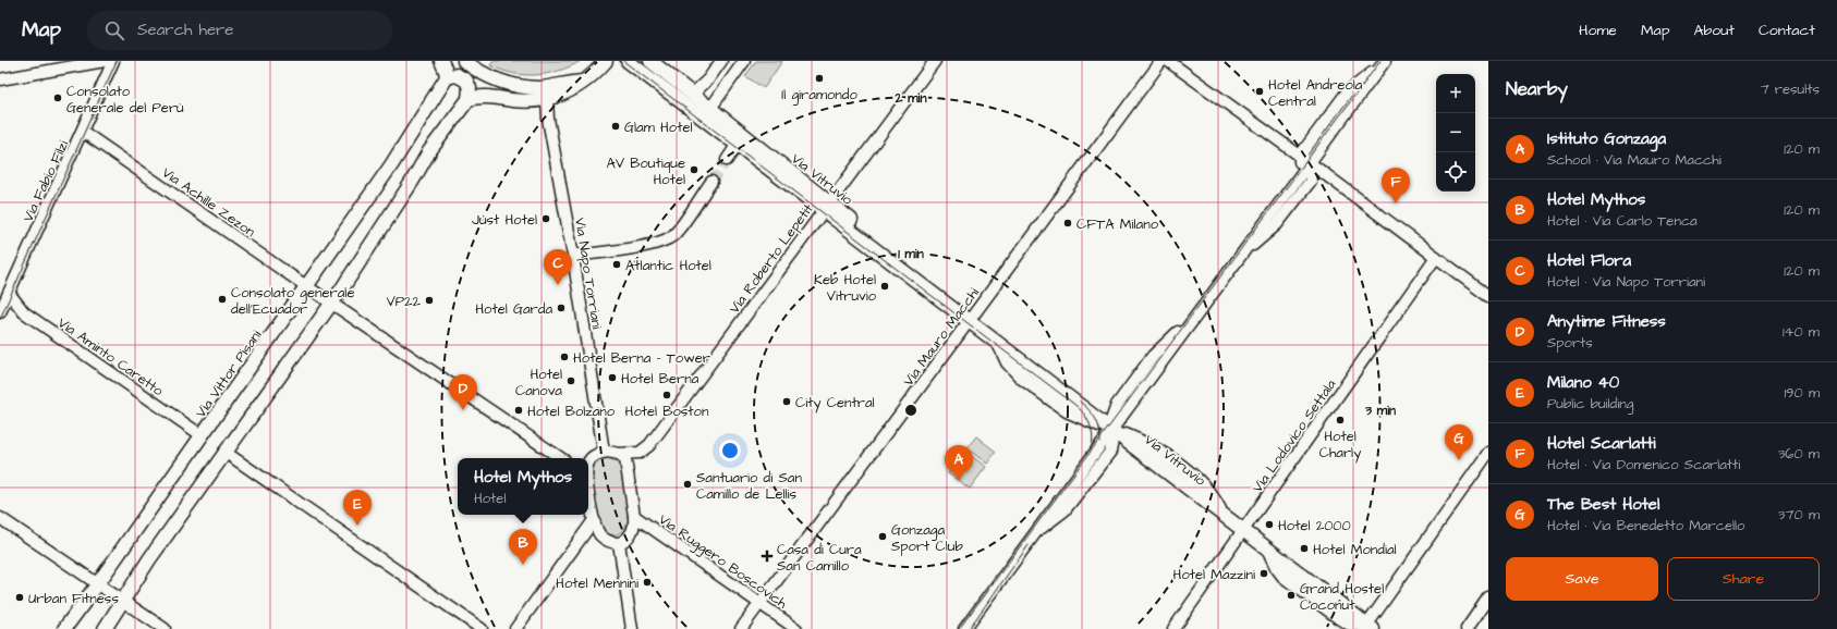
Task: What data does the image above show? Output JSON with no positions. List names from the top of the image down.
{
  "streets": {
    "street": [
      "Via Vitruvio",
      "Via Fabio Filzi",
      "Via Achille Zezon",
      "Via Roberto Lepetit",
      "Via Napo Torriani",
      "Via Mauro Macchi",
      "Via Aminto Caretto",
      "Via Vittor Pisani",
      "Via Lodovico Settala",
      "Via Ruggero Boscovich"
    ]
  },
  "crossings": [
    ["Via Vitruvio", "Via Roberto Lepetit"],
    ["Via Vitruvio", "Via Mauro Macchi"],
    ["Via Vitruvio", "Via Lodovico Settala"],
    ["Via Fabio Filzi", "Via Achille Zezon"],
    ["Via Fabio Filzi", "Via Aminto Caretto"],
    ["Via Achille Zezon", "Via Vittor Pisani"],
    ["Via Roberto Lepetit", "Via Napo Torriani"],
    ["Via Mauro Macchi", "Via Ruggero Boscovich"],
    ["Via Aminto Caretto", "Via Vittor Pisani"]
  ],
  "places": {
    "other": [
      "Il giramondo",
      "Hotel Andreola Central",
      "Consolato Generale del Perù",
      "Glam Hotel",
      "AV Boutique Hotel",
      "Just Hotel",
      "CFTA Milano",
      "Atlantic Hotel",
      "Keb Hotel Vitruvio",
      "Consolato generale dell'Ecuador",
      "VP22",
      "Hotel Garda",
      "Hotel Berna - Tower",
      "Hotel Berna",
      "Hotel Canova",
      "Hotel Boston",
      "City Central",
      "Hotel Bolzano",
      "Hotel Charly",
      "Santuario di San Camillo de Lellis",
      "Hotel 2000",
      "Gonzaga Sport Club",
      "Hotel Mondial",
      "Hotel Mazzini",
      "Hotel Mennini",
      "Grand Hostel Coconut",
      "Urban Fitness"
    ],
    "health": ["Casa di Cura San Camillo"]
  },
  "page": {
    "header": "Map",
    "search": "Search here",
    "nav": [
      "Home",
      "Map",
      "About",
      "Contact"
    ],
    "heading": ["Nearby", "7 results"],
    "map_buttons": ["+", "−"],
    "list": [
      {
        "mark": "A",
        "name": "Istituto Gonzaga",
        "note": "School · Via Mauro Macchi",
        "value": "120 m"
      },
      {
        "mark": "B",
        "name": "Hotel Mythos",
        "note": "Hotel · Via Carlo Tenca",
        "value": "120 m"
      },
      {
        "mark": "C",
        "name": "Hotel Flora",
        "note": "Hotel · Via Napo Torriani",
        "value": "120 m"
      },
      {
        "mark": "D",
        "name": "Anytime Fitness",
        "note": "Sports",
        "value": "140 m"
      },
      {
        "mark": "E",
        "name": "Milano 40",
        "note": "Public building",
        "value": "190 m"
      },
      {
        "mark": "F",
        "name": "Hotel Scarlatti",
        "note": "Hotel · Via Domenico Scarlatti",
        "value": "360 m"
      },
      {
        "mark": "G",
        "name": "The Best Hotel",
        "note": "Hotel · Via Benedetto Marcello",
        "value": "370 m"
      }
    ],
    "pins": [
      "F",
      "C",
      "D",
      "G",
      "A",
      "E",
      "B"
    ],
    "popup": ["Hotel Mythos", "Hotel"],
    "buttons": ["Save", "Share"]
  },
  "rings": ["2 min", "1 min", "3 min"]
}
